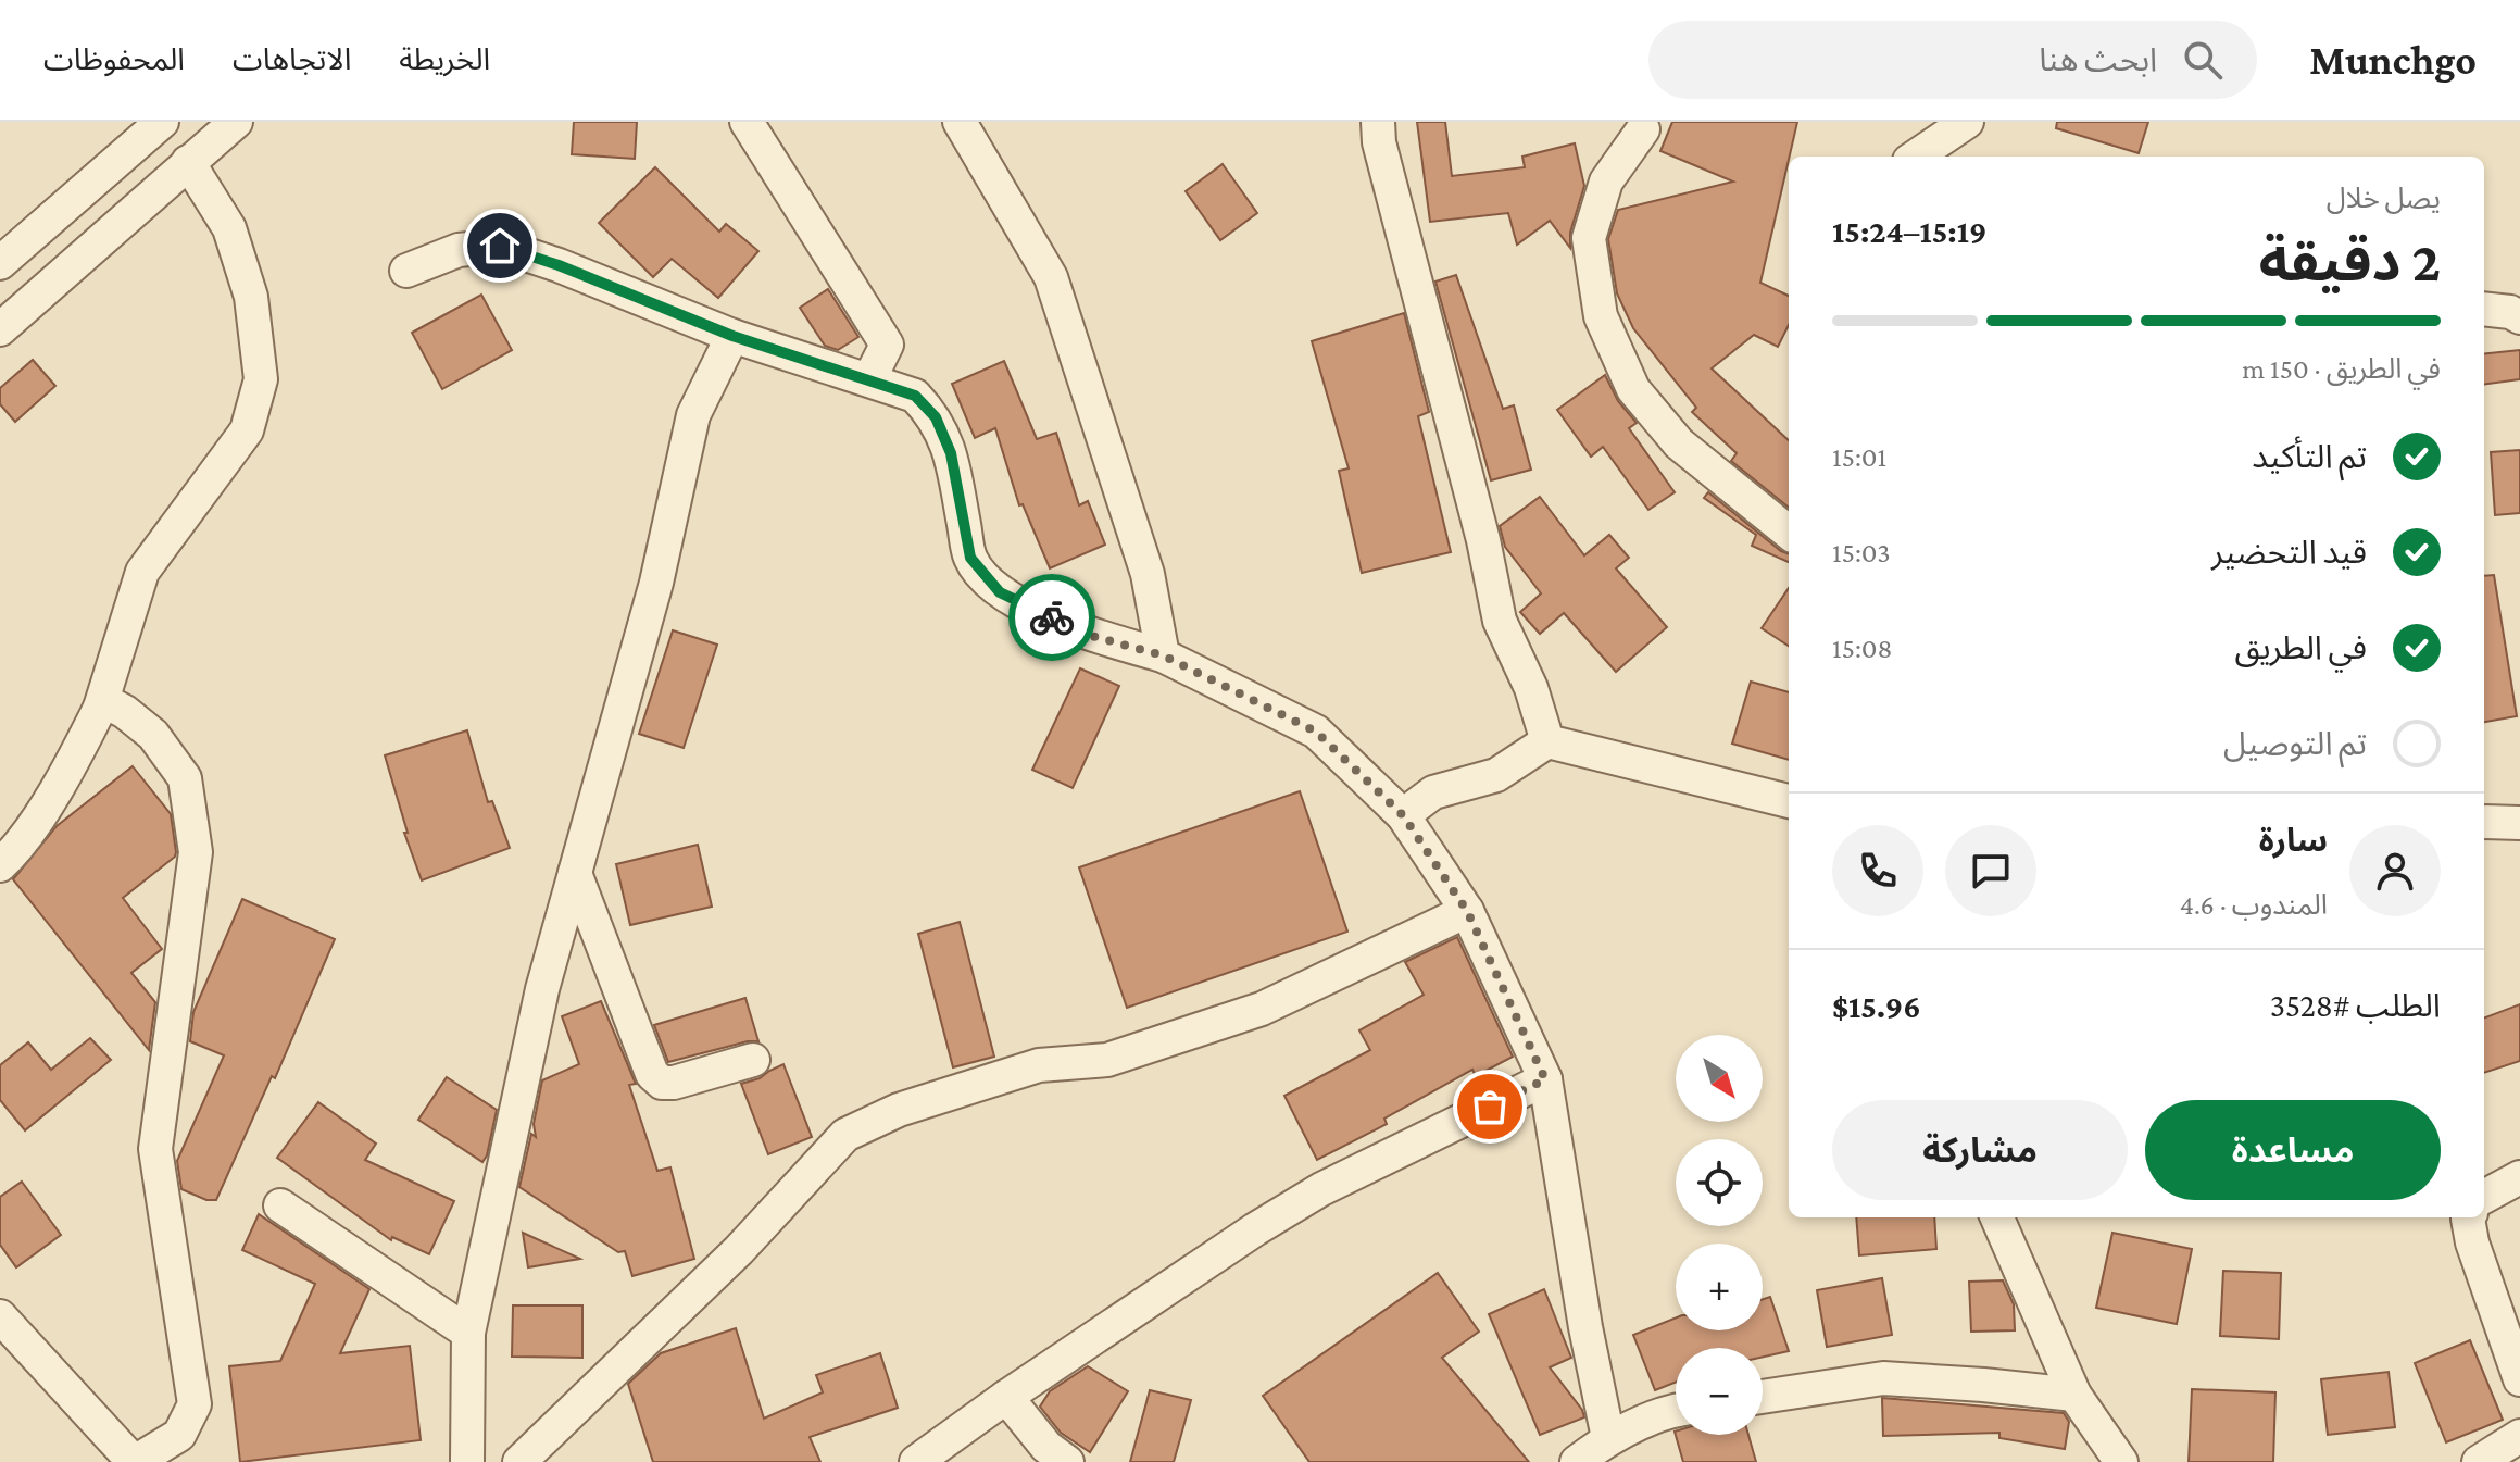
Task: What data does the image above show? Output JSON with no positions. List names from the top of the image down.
{
  "north": "bottom right",
  "page": {
    "header": "Munchgo",
    "search": "ابحث هنا",
    "nav": ["الخريطة", "الاتجاهات", "المحفوظات"],
    "heading": ["2 دقيقة", "يصل خلال", "15:19–15:24"],
    "panel": [
      "سارة",
      "المندوب · 4.6",
      "الطلب #3528",
      "$15.96"
    ],
    "bar": "في الطريق · 150 m",
    "list": [
      ["تم التأكيد", "15:01"],
      ["قيد التحضير", "15:03"],
      ["في الطريق", "15:08"],
      "تم التوصيل"
    ],
    "map_buttons": ["+", "−"],
    "buttons": ["مساعدة", "مشاركة"]
  }
}
